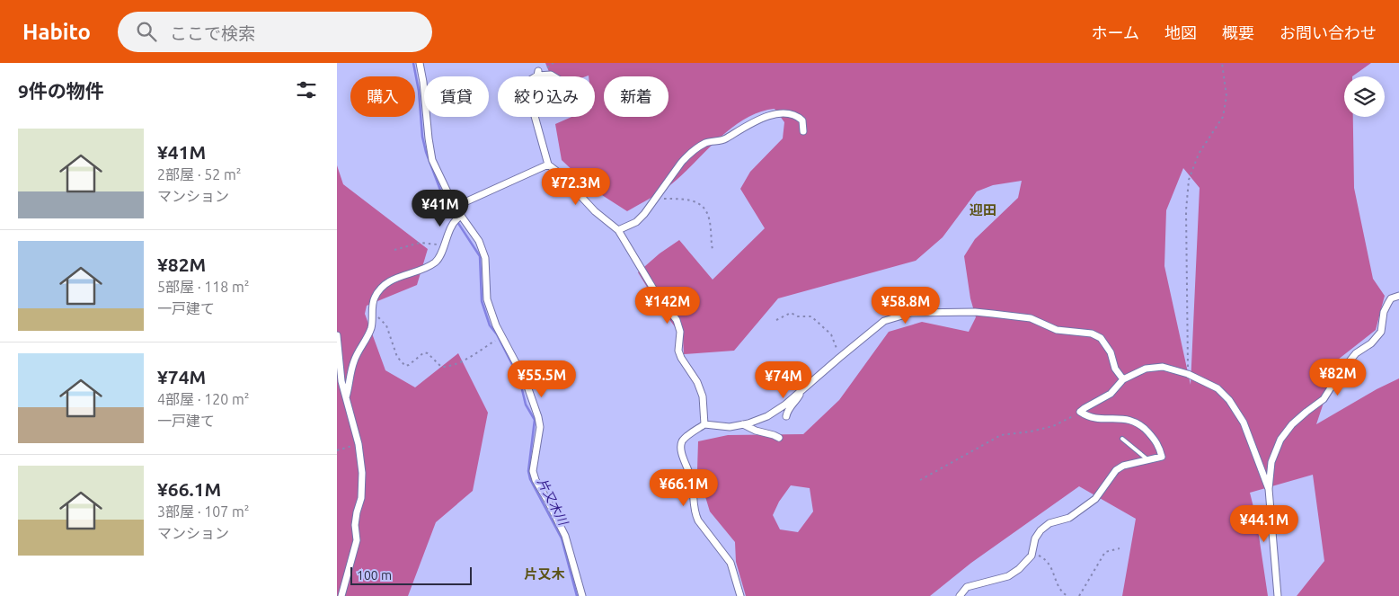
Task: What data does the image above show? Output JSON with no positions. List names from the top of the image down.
{
  "districts": ["迎田", "片又木"],
  "water": ["片又木川"],
  "scale_bar": "100 m",
  "page": {
    "header": "Habito",
    "search": "ここで検索",
    "nav": [
      "ホーム",
      "地図",
      "概要",
      "お問い合わせ"
    ],
    "heading": "9件の物件",
    "chip": [
      "購入",
      "賃貸",
      "絞り込み",
      "新着"
    ],
    "list": [
      {
        "name": "¥41M",
        "note": "2部屋 · 52 m² · マンション"
      },
      {
        "name": "¥82M",
        "note": "5部屋 · 118 m² · 一戸建て"
      },
      {
        "name": "¥74M",
        "note": "4部屋 · 120 m² · 一戸建て"
      },
      {
        "name": "¥66.1M",
        "note": "3部屋 · 107 m² · マンション"
      }
    ],
    "price": [
      "¥72.3M",
      "¥41M",
      "¥142M",
      "¥58.8M",
      "¥82M",
      "¥55.5M",
      "¥74M",
      "¥66.1M",
      "¥44.1M"
    ],
    "scale": "100 m"
  }
}
